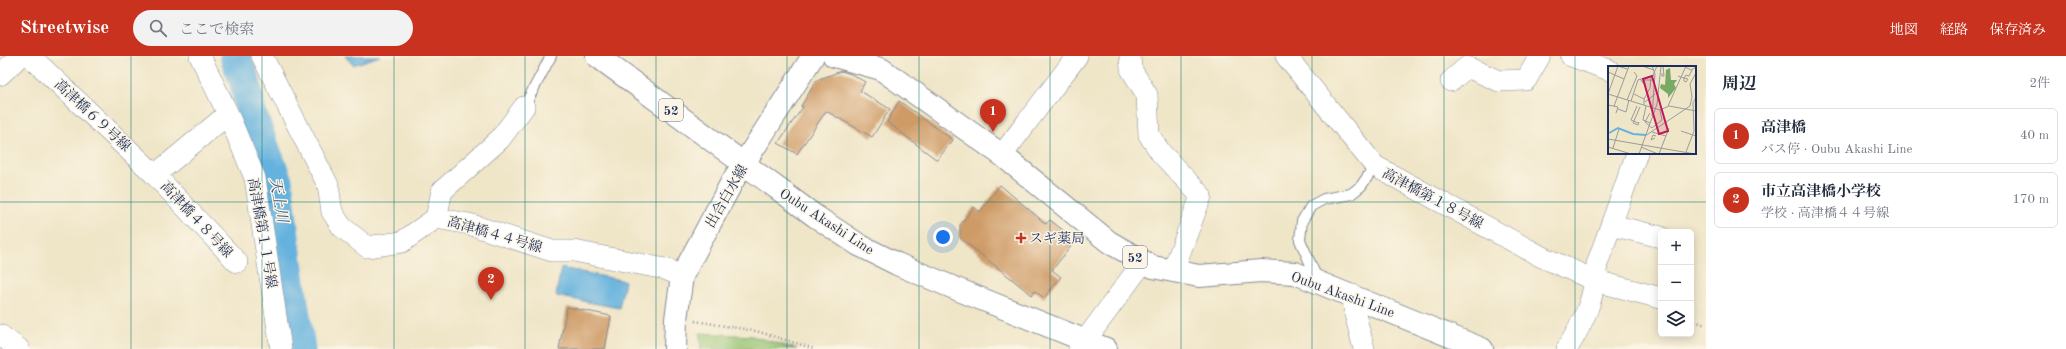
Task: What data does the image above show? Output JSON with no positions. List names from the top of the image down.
{
  "streets": {
    "main road": ["52", "出合白水線", "Oubu Akashi Line"],
    "street": [
      "高津橋６９号線",
      "高津橋第１８号線",
      "高津橋４８号線",
      "高津橋第１１号線",
      "高津橋４４号線"
    ]
  },
  "crossings": [
    ["高津橋６９号線", "高津橋４８号線"],
    ["出合白水線", "Oubu Akashi Line"],
    ["出合白水線", "高津橋４４号線"],
    ["高津橋４８号線", "高津橋第１１号線"]
  ],
  "water": ["天上川"],
  "places": {
    "health": ["スギ薬局"]
  },
  "page": {
    "header": "Streetwise",
    "search": "ここで検索",
    "nav": ["地図", "経路", "保存済み"],
    "heading": ["周辺", "2件"],
    "pins": ["1", "2"],
    "list": [
      {
        "mark": "1",
        "name": "高津橋",
        "note": "バス停 · Oubu Akashi Line",
        "value": "40 m"
      },
      {
        "mark": "2",
        "name": "市立高津橋小学校",
        "note": "学校 · 高津橋４４号線",
        "value": "170 m"
      }
    ],
    "map_buttons": ["+", "−"]
  }
}
